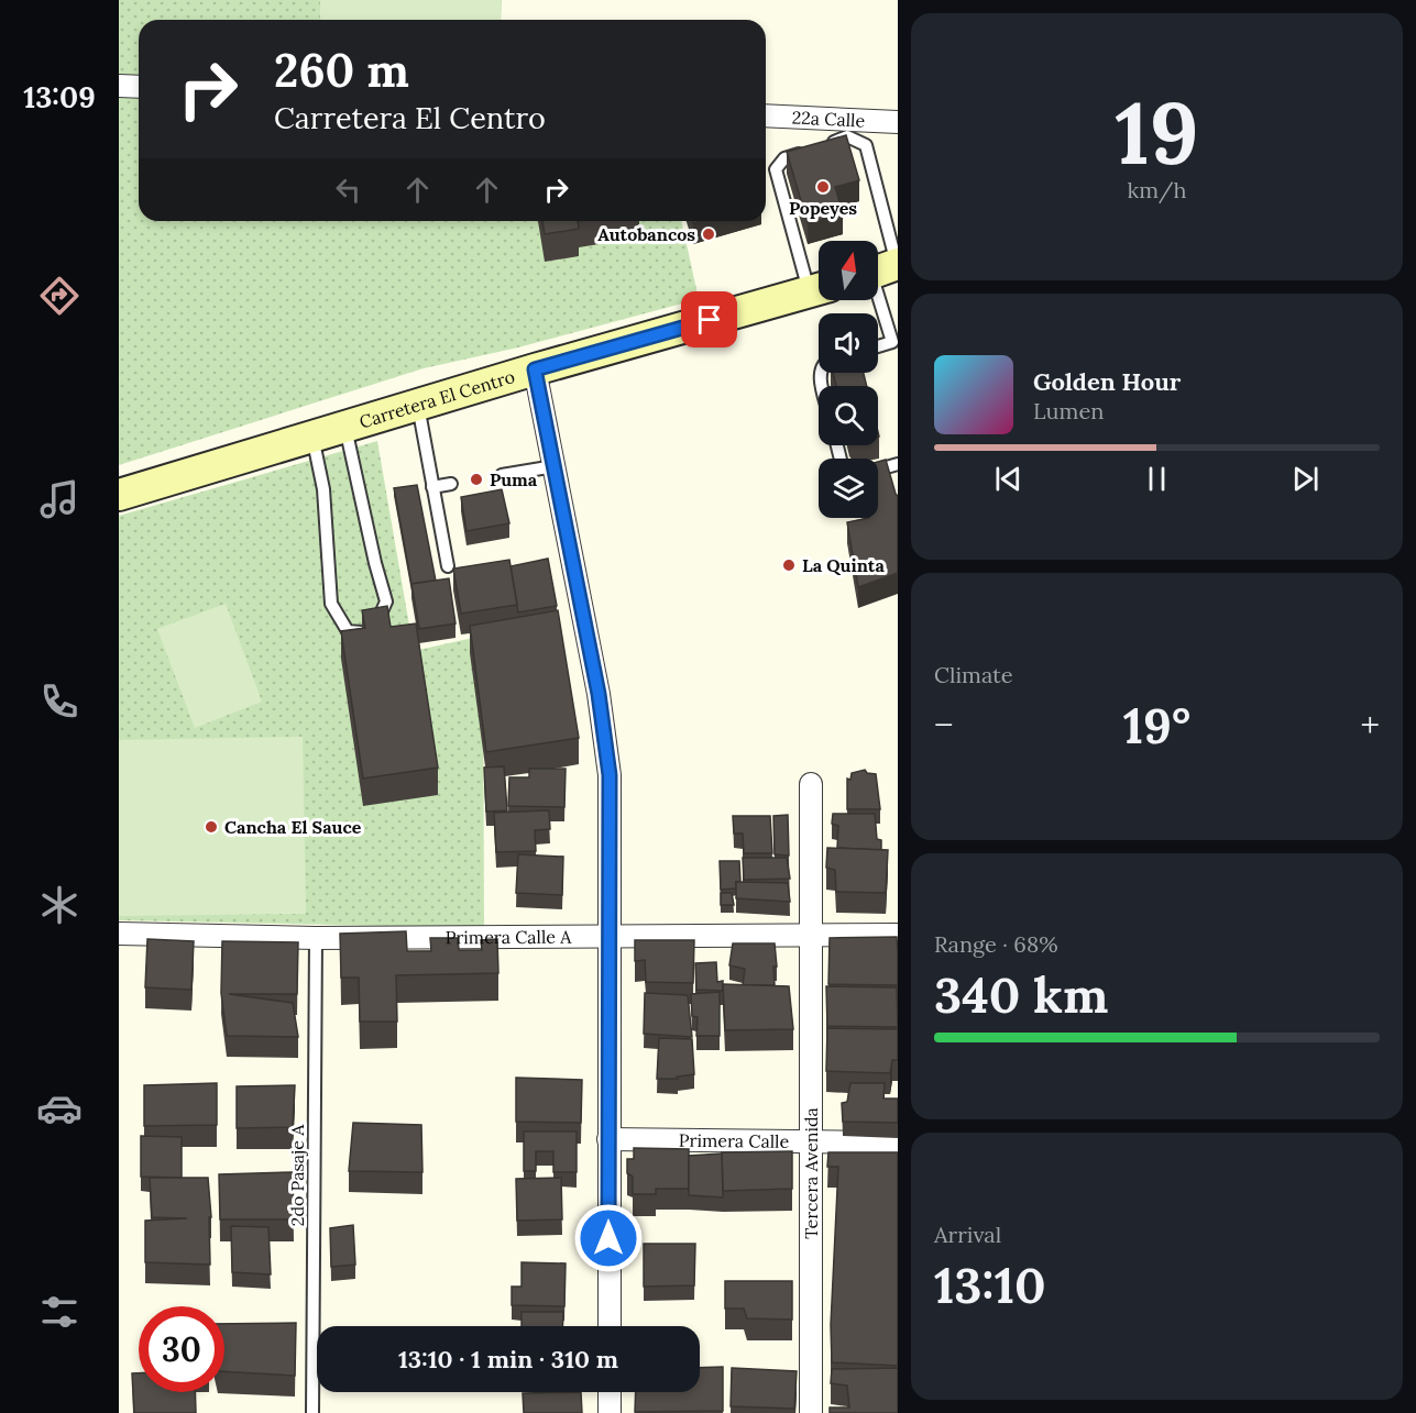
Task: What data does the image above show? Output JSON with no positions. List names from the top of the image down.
{
  "streets": {
    "main road": ["Carretera El Centro"],
    "street": [
      "22a Calle",
      "Primera Calle A",
      "Primera Calle",
      "Tercera Avenida"
    ],
    "lane": ["2do Pasaje A"]
  },
  "crossings": [
    ["Primera Calle A", "Tercera Avenida"],
    ["Primera Calle A", "2do Pasaje A"],
    ["Primera Calle", "Tercera Avenida"]
  ],
  "places": [
    "Popeyes",
    "Autobancos",
    "Puma",
    "La Quinta",
    "Cancha El Sauce"
  ],
  "north": "top",
  "page": {
    "tabs": "13:09",
    "tile": [
      ["19", "km/h"],
      "Climate",
      ["Range · 68%", "340 km"],
      ["Arrival", "13:10"]
    ],
    "turn": ["260 m", "Carretera El Centro"],
    "song": ["Golden Hour", "Lumen"],
    "heat": ["−", "19°", "+"],
    "limit": "30",
    "trip": "13:10 · 1 min · 310 m"
  }
}
